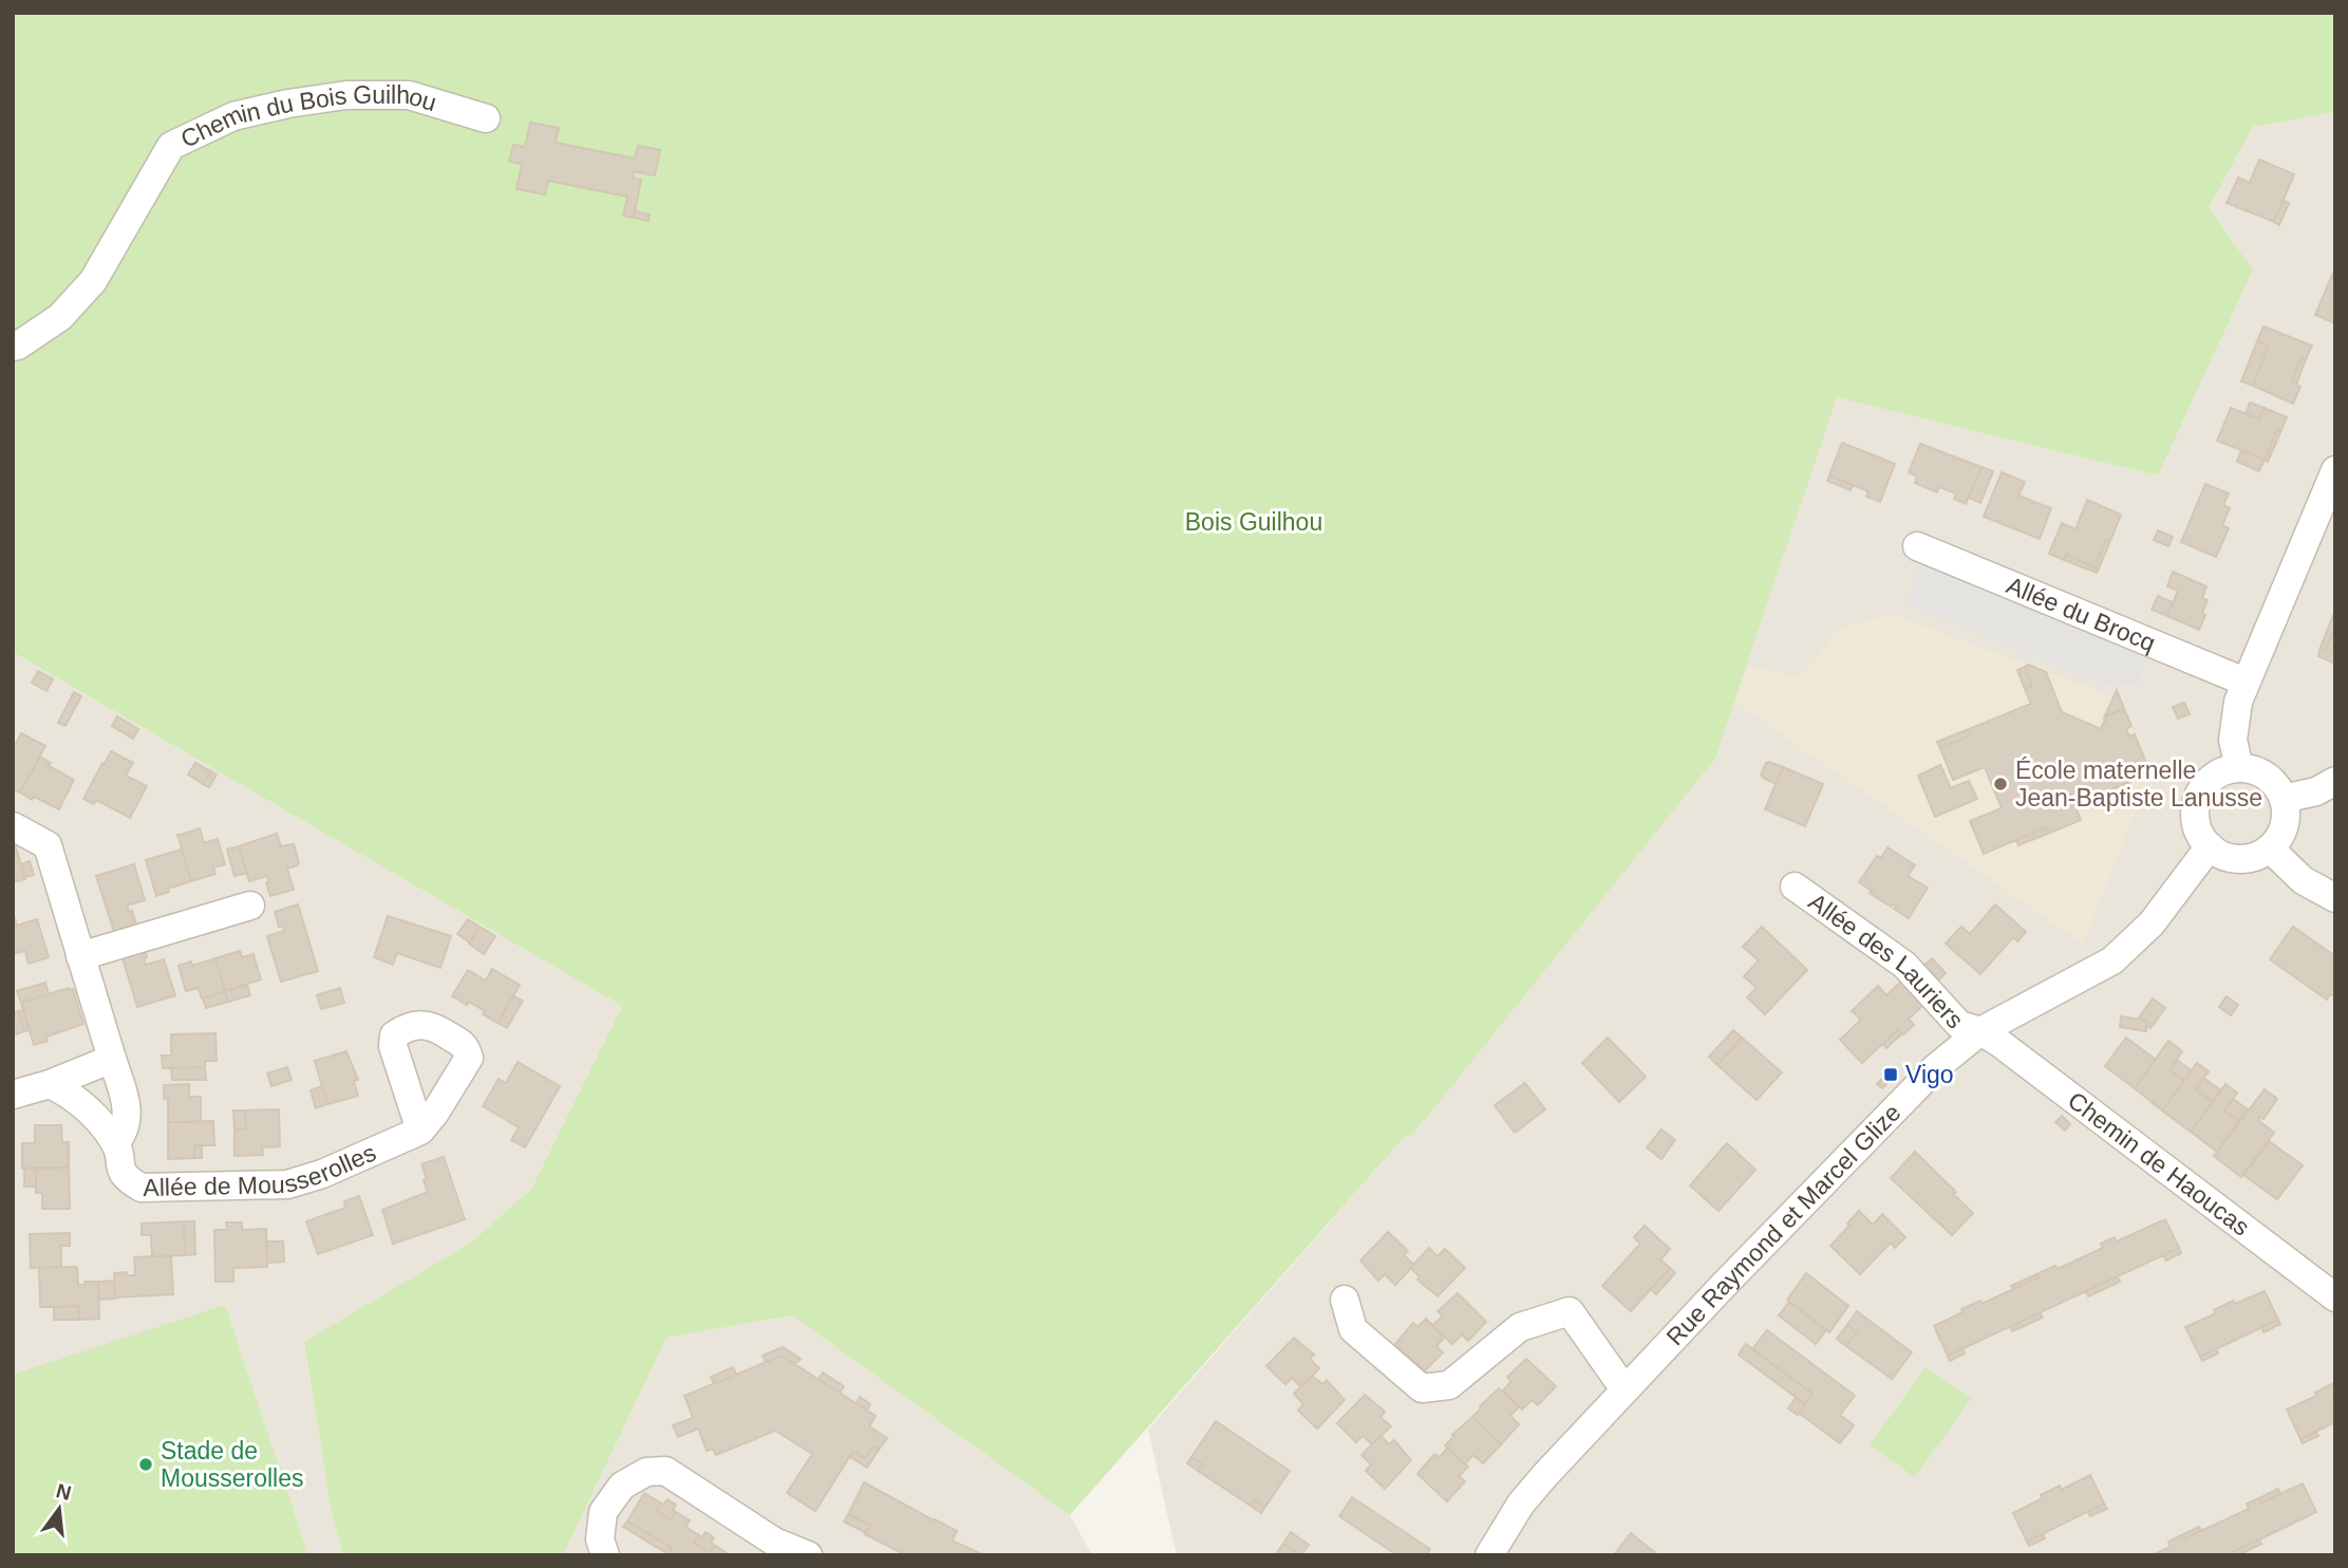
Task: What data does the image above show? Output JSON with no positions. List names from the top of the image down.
{
  "streets": {
    "street": [
      "Chemin du Bois Guilhou",
      "Allée du Brocq",
      "Allée des Lauriers",
      "Chemin de Haoucas",
      "Allée de Mousserolles",
      "Rue Raymond et Marcel Glize"
    ]
  },
  "crossings": [
    ["Allée des Lauriers", "Chemin de Haoucas"],
    ["Allée des Lauriers", "Rue Raymond et Marcel Glize"],
    ["Chemin de Haoucas", "Rue Raymond et Marcel Glize"]
  ],
  "parks": ["Bois Guilhou"],
  "places": {
    "other": ["École maternelle Jean-Baptiste Lanusse", "Stade de Mousserolles"],
    "transit": ["Vigo"]
  },
  "north": "top"
}
